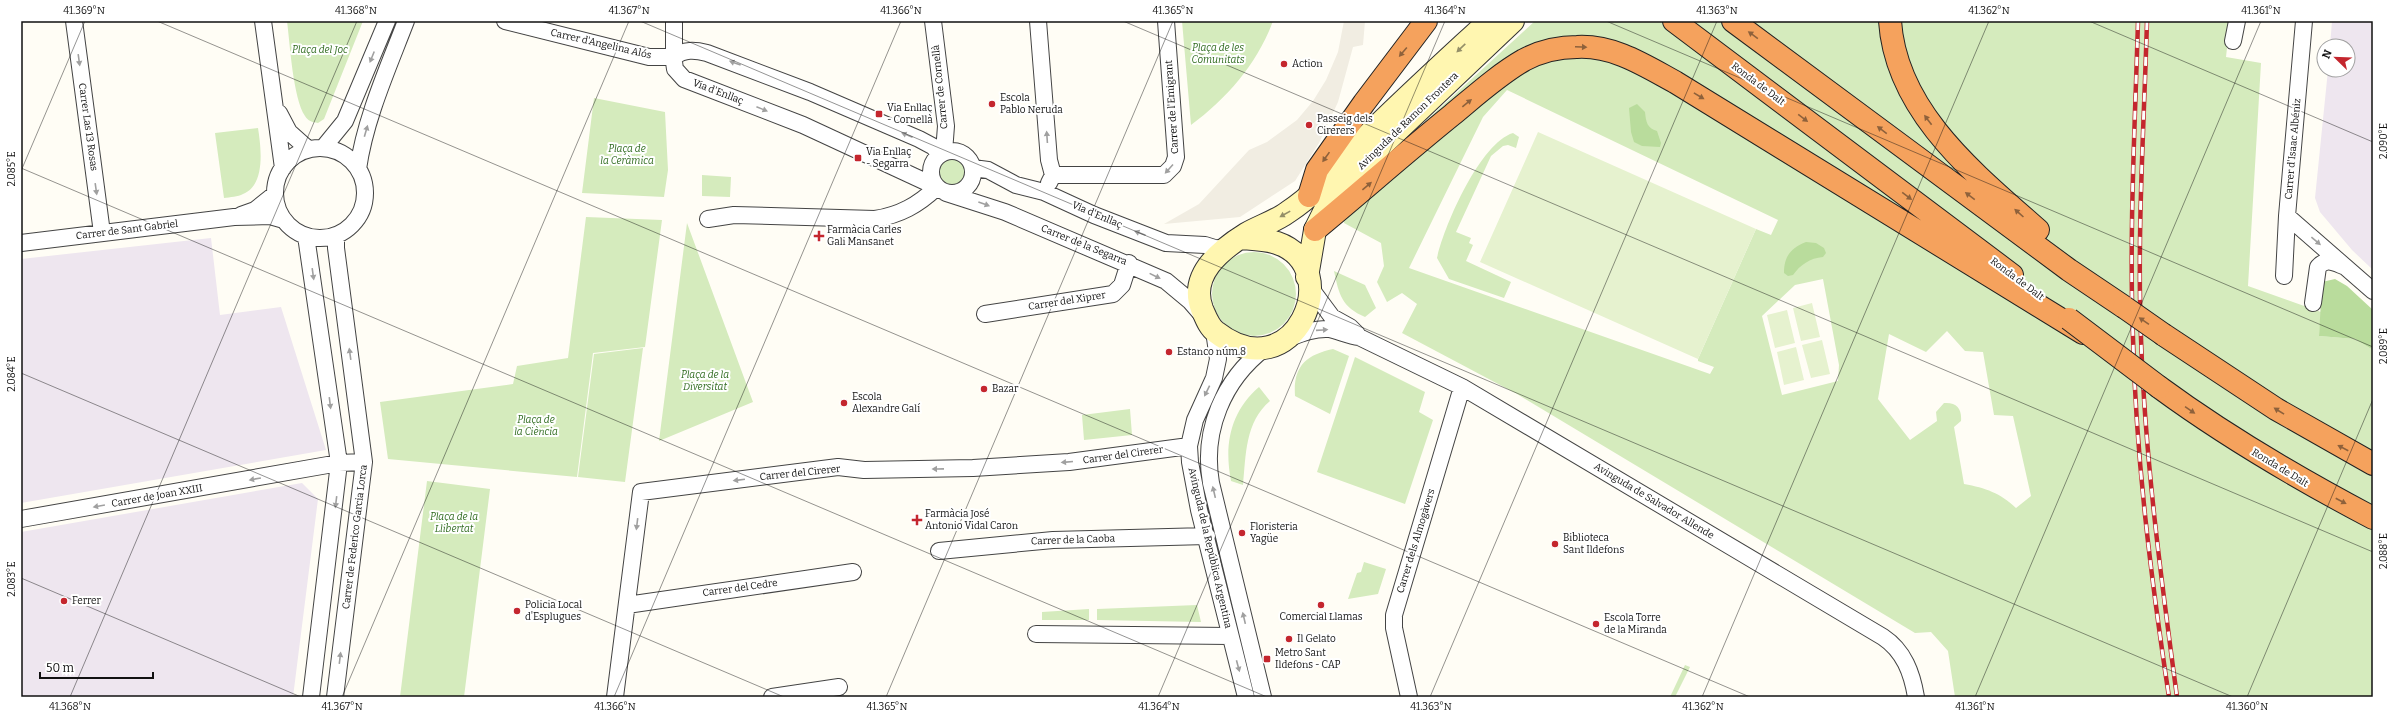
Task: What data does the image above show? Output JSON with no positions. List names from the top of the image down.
{
  "streets": {
    "highway": ["Ronda de Dalt"],
    "street": [
      "Carrer d'Angelina Alós",
      "Carrer de Cornellà",
      "Via d'Enllaç",
      "Carrer de l'Emigrant",
      "Avinguda de Ramon Frontera",
      "Carrer Las 13 Rosas",
      "Carrer d'Isaac Albéniz",
      "Carrer de Sant Gabriel",
      "Carrer de la Segarra",
      "Carrer del Xiprer",
      "Carrer del Cirerer",
      "Carrer de Joan XXIII",
      "Avinguda de Salvador Allende",
      "Carrer de Federico Garcia Lorca",
      "Carrer de la Caoba",
      "Carrer dels Almogàvers",
      "Avinguda de la República Argentina",
      "Carrer del Cedre"
    ]
  },
  "crossings": [
    ["Carrer d'Angelina Alós", "Via d'Enllaç"],
    ["Via d'Enllaç", "Avinguda de Ramon Frontera"],
    ["Via d'Enllaç", "Carrer de la Segarra"],
    ["Via d'Enllaç", "Avinguda de Salvador Allende"],
    ["Via d'Enllaç", "Avinguda de la República Argentina"],
    ["Avinguda de Ramon Frontera", "Carrer de la Segarra"],
    ["Avinguda de Ramon Frontera", "Avinguda de Salvador Allende"],
    ["Avinguda de Ramon Frontera", "Avinguda de la República Argentina"],
    ["Carrer Las 13 Rosas", "Carrer de Sant Gabriel"],
    ["Carrer de Sant Gabriel", "Carrer de Federico Garcia Lorca"],
    ["Carrer de la Segarra", "Carrer del Xiprer"],
    ["Carrer de la Segarra", "Avinguda de Salvador Allende"],
    ["Carrer de la Segarra", "Avinguda de la República Argentina"],
    ["Carrer del Cirerer", "Avinguda de la República Argentina"],
    ["Carrer del Cirerer", "Carrer del Cedre"],
    ["Carrer de Joan XXIII", "Carrer de Federico Garcia Lorca"],
    ["Avinguda de Salvador Allende", "Carrer dels Almogàvers"],
    ["Avinguda de Salvador Allende", "Avinguda de la República Argentina"],
    ["Carrer de la Caoba", "Avinguda de la República Argentina"]
  ],
  "one_way": [
    "Carrer Las 13 Rosas",
    "Carrer de la Segarra",
    "Carrer del Cirerer",
    "Carrer de Joan XXIII"
  ],
  "parks": [
    "Plaça de les Comunitats",
    "Plaça del Joc",
    "Plaça de la Ceràmica",
    "Plaça de la Diversitat",
    "Plaça de la Ciència",
    "Plaça de la Llibertat"
  ],
  "places": {
    "other": [
      "Action",
      "Escola Pablo Neruda",
      "Passeig dels Cirerers",
      "Estanco núm.8",
      "Bazar",
      "Escola Alexandre Galí",
      "Floristeria Yagüe",
      "Biblioteca Sant Ildefons",
      "Ferrer",
      "Comercial Llamas",
      "Policia Local d'Esplugues",
      "Escola Torre de la Miranda",
      "Il Gelato"
    ],
    "transit": ["Via Enllaç - Cornellà", "Via Enllaç - Segarra", "Metro Sant Ildefons - CAP"],
    "health": ["Farmàcia Carles Gali Mansanet", "Farmàcia José Antonio Vidal Caron"]
  },
  "scale_bar": "50 m",
  "north": "top left",
  "coordinates": [
    "41.369°N",
    "41.368°N",
    "41.367°N",
    "41.366°N",
    "41.365°N",
    "41.364°N",
    "41.363°N",
    "41.362°N",
    "41.361°N",
    "2.090°E",
    "2.085°E",
    "2.089°E",
    "2.084°E",
    "2.088°E",
    "2.083°E",
    "41.360°N"
  ]
}
